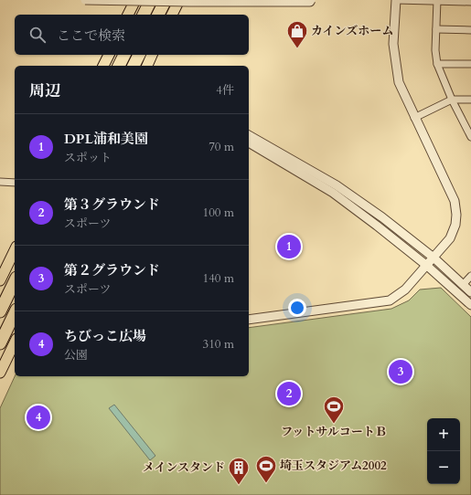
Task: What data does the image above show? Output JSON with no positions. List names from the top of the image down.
{
  "places": {
    "shop": ["カインズホーム"],
    "sports": ["フットサルコートＢ", "埼玉スタジアム2002"],
    "building": ["メインスタンド"]
  },
  "page": {
    "search": "ここで検索",
    "heading": ["周辺", "4件"],
    "list": [
      {
        "mark": "1",
        "name": "DPL浦和美園",
        "note": "スポット",
        "value": "70 m"
      },
      {
        "mark": "2",
        "name": "第３グラウンド",
        "note": "スポーツ",
        "value": "100 m"
      },
      {
        "mark": "3",
        "name": "第２グラウンド",
        "note": "スポーツ",
        "value": "140 m"
      },
      {
        "mark": "4",
        "name": "ちびっこ広場",
        "note": "公園",
        "value": "310 m"
      }
    ],
    "pins": [
      "1",
      "3",
      "2",
      "4"
    ],
    "map_buttons": ["+", "−"]
  }
}
